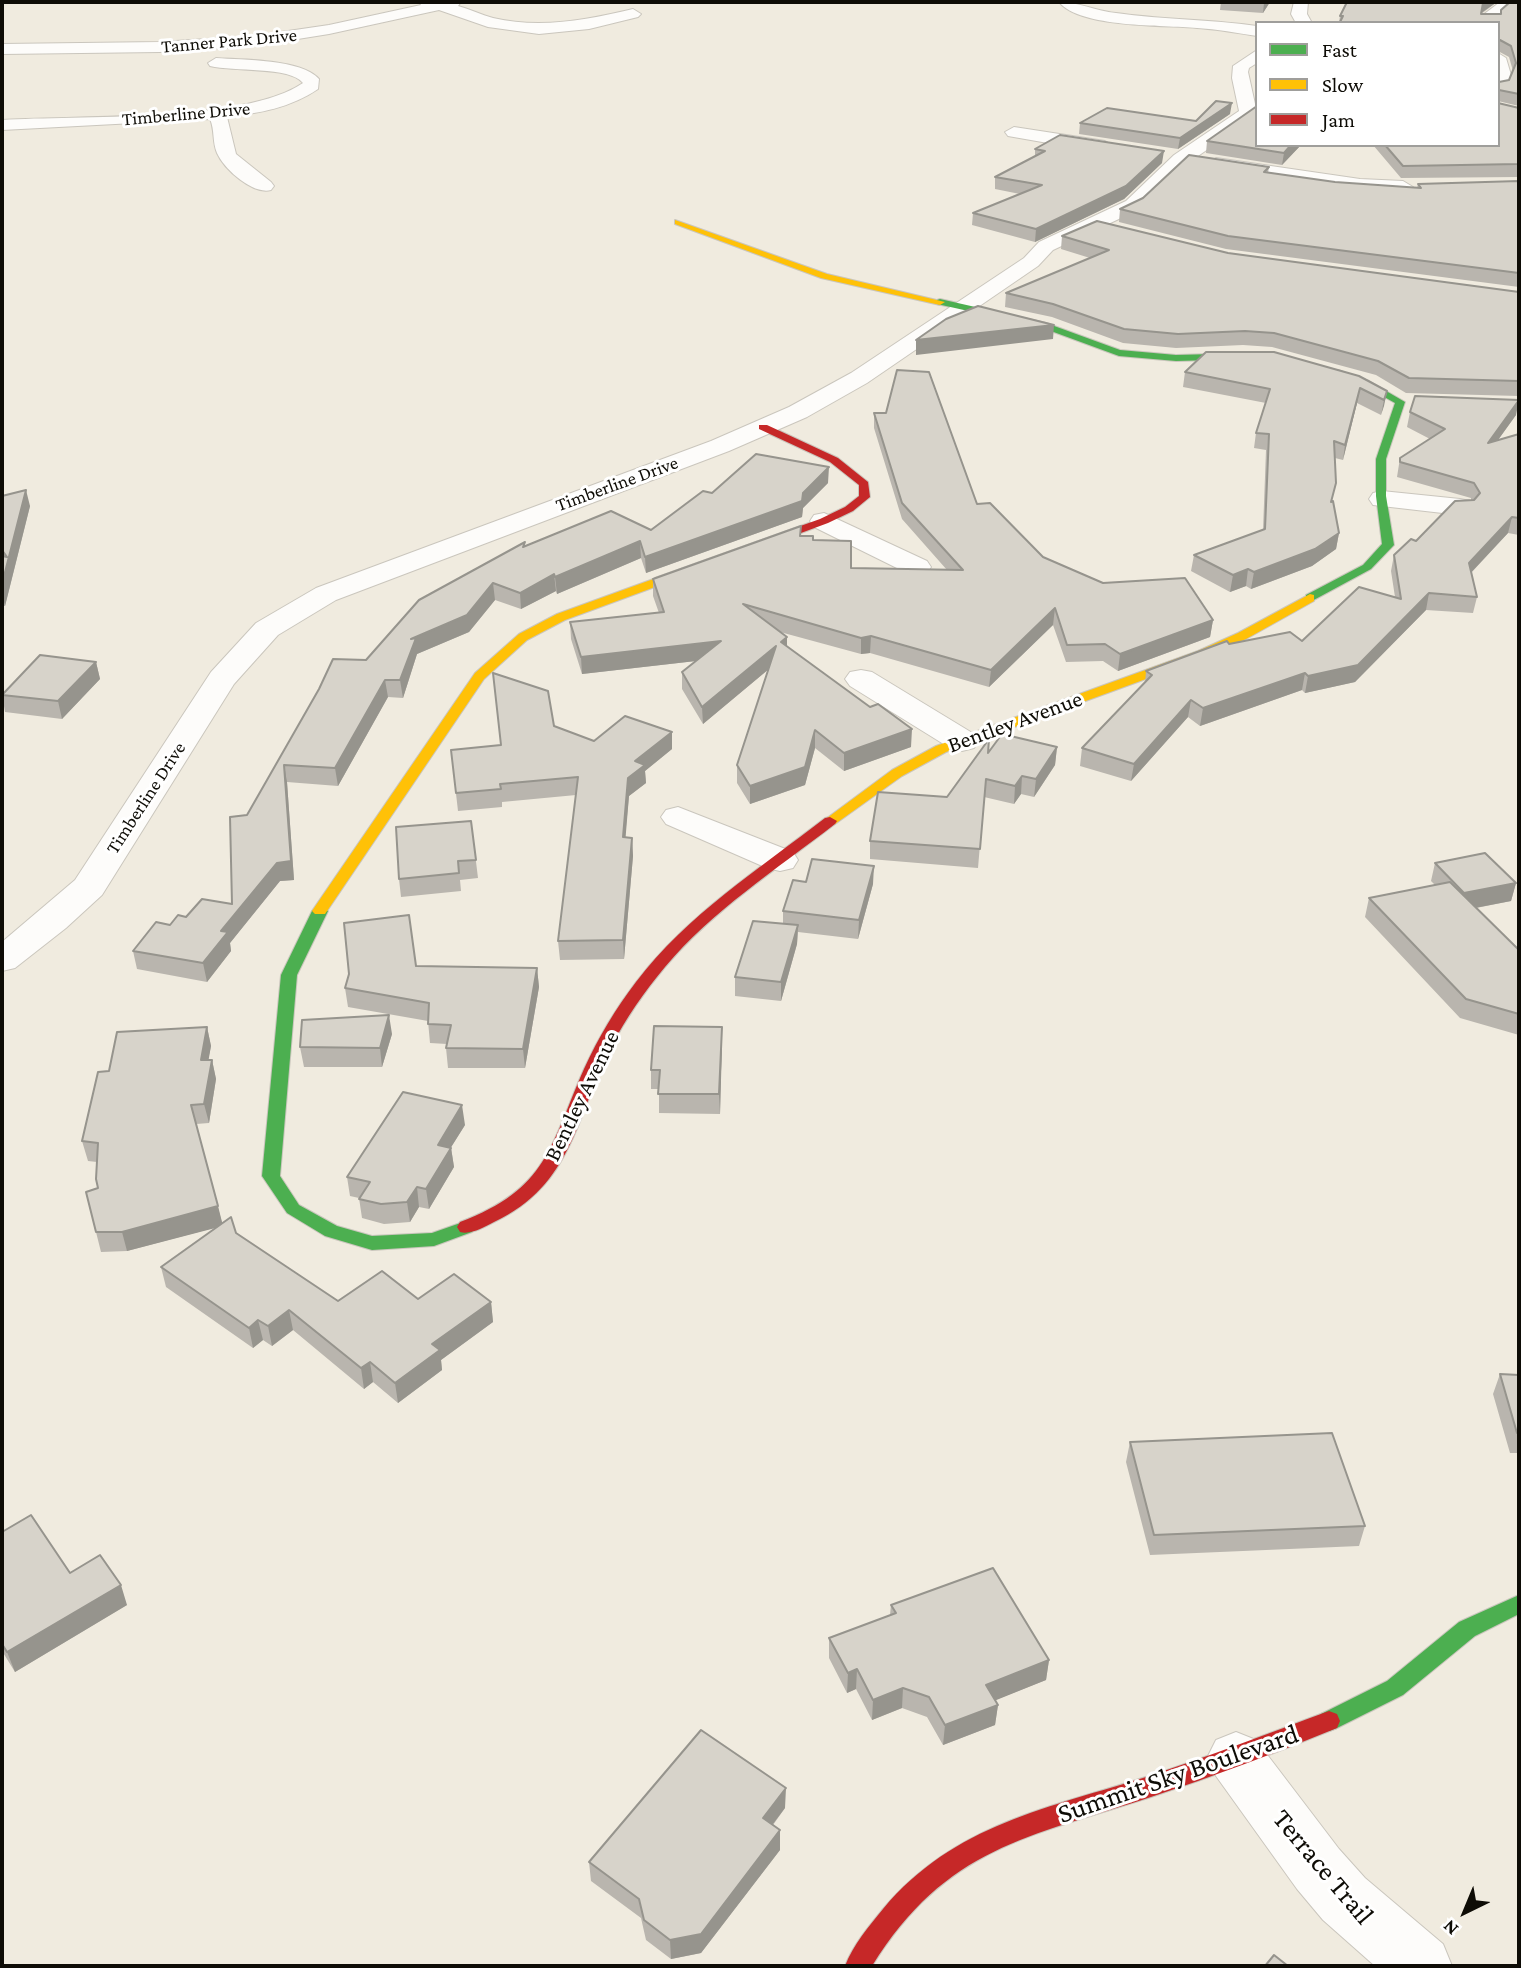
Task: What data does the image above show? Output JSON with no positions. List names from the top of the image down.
{
  "streets": {
    "street": [
      "Tanner Park Drive",
      "Timberline Drive",
      "Bentley Avenue",
      "Summit Sky Boulevard",
      "Terrace Trail"
    ]
  },
  "crossings": [
    ["Tanner Park Drive", "Timberline Drive"],
    ["Timberline Drive", "Bentley Avenue"],
    ["Summit Sky Boulevard", "Terrace Trail"]
  ],
  "legend": ["Fast", "Slow", "Jam"],
  "north": "bottom left"
}
